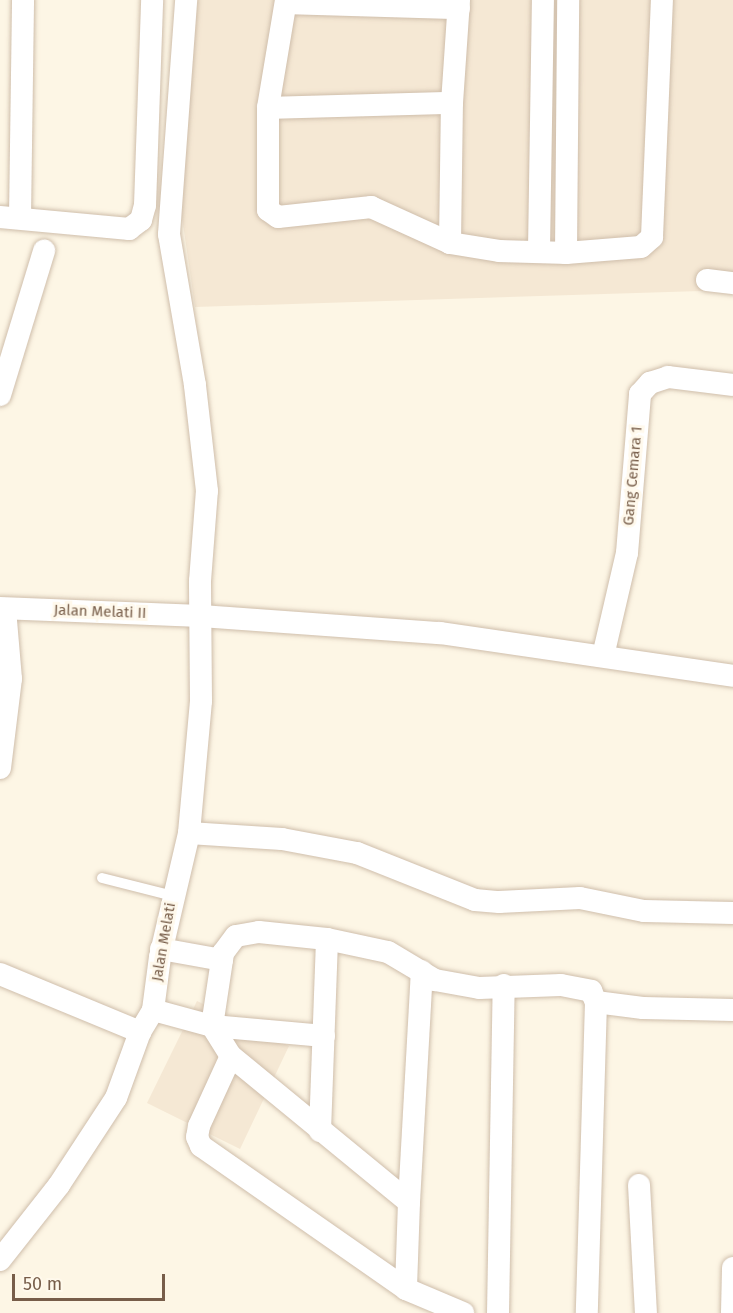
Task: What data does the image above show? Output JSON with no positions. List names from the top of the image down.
{
  "streets": {
    "street": ["Gang Cemara 1", "Jalan Melati II", "Jalan Melati"]
  },
  "crossings": [
    ["Gang Cemara 1", "Jalan Melati II"],
    ["Jalan Melati II", "Jalan Melati"]
  ],
  "scale_bar": "50 m"
}
